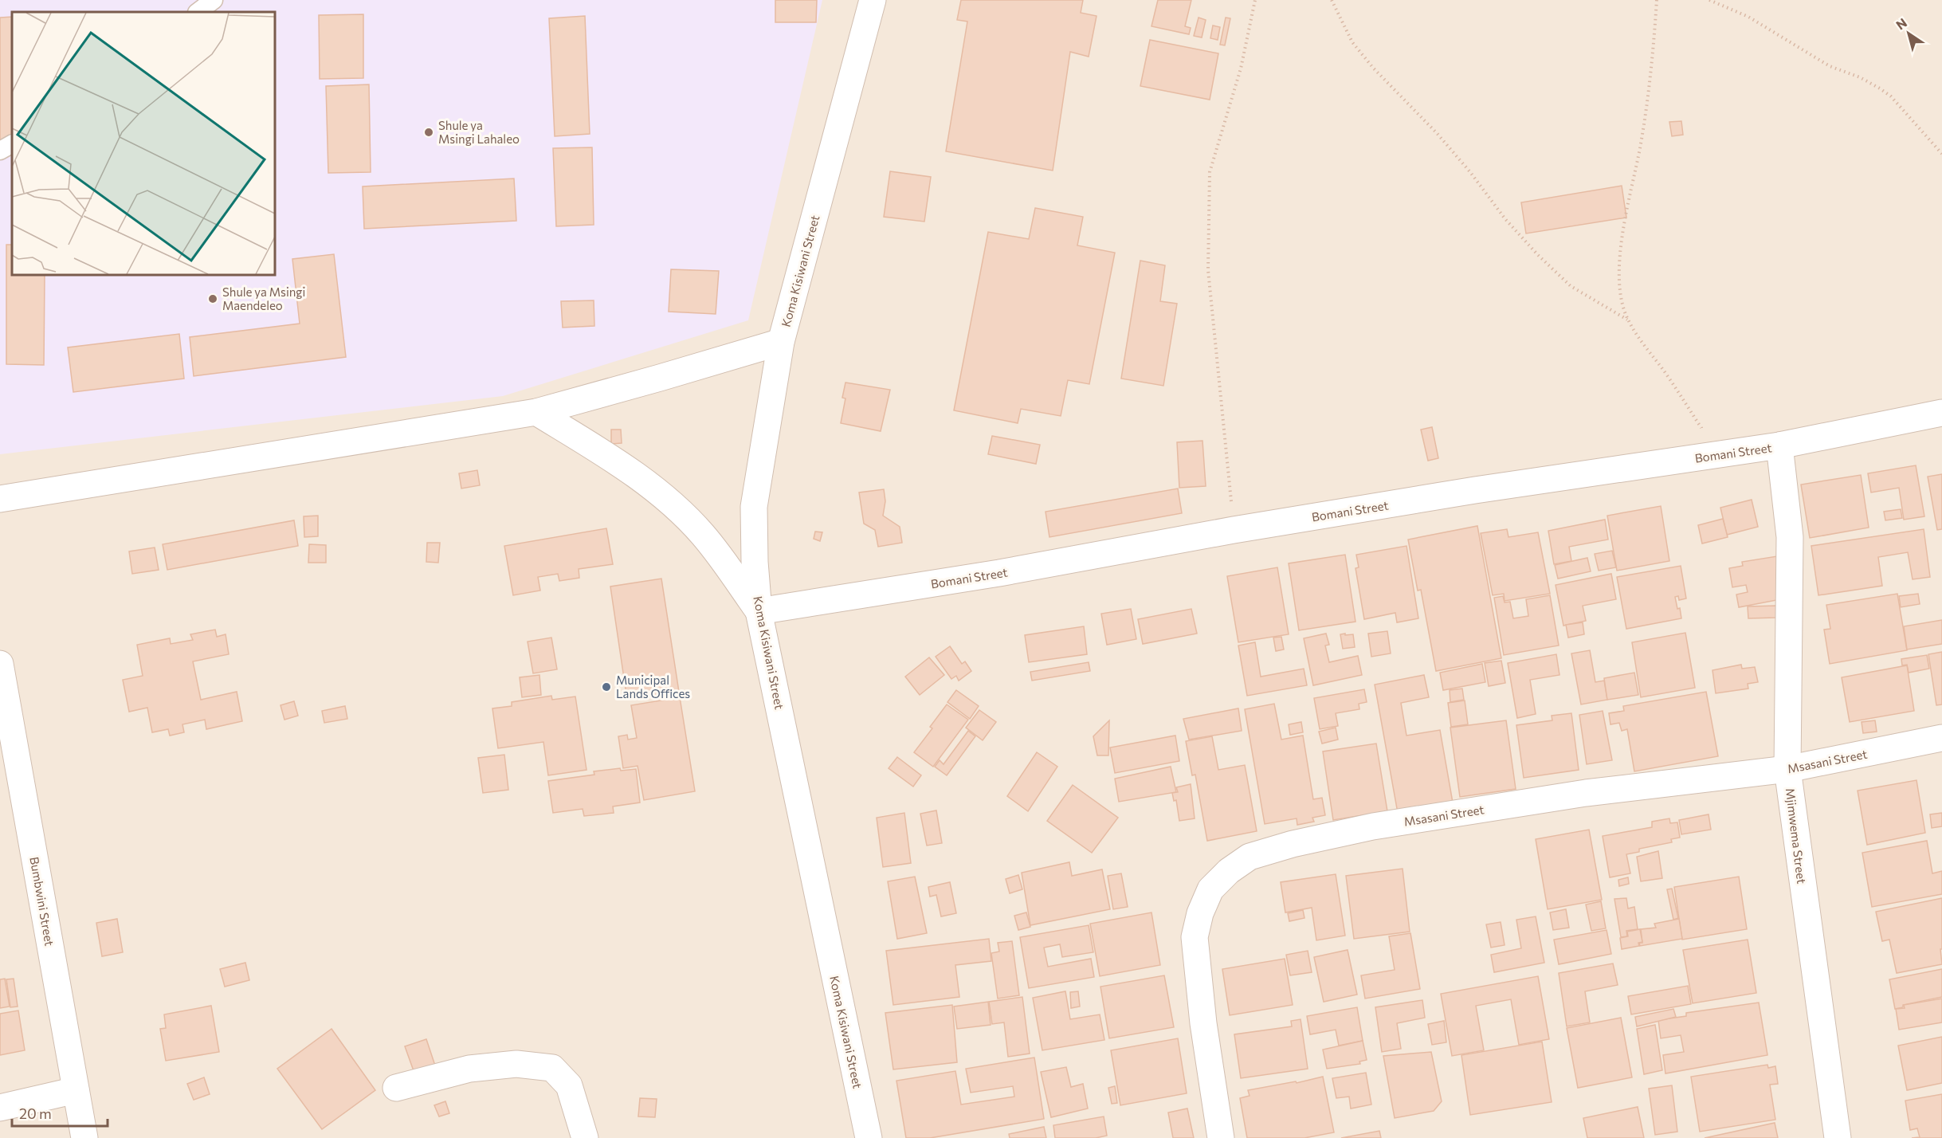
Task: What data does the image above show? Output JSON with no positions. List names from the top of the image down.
{
  "streets": {
    "street": [
      "Koma Kisiwani Street",
      "Bomani Street",
      "Msasani Street",
      "Mjimwema Street",
      "Bumbwini Street"
    ]
  },
  "crossings": [
    ["Koma Kisiwani Street", "Bomani Street"],
    ["Bomani Street", "Mjimwema Street"],
    ["Msasani Street", "Mjimwema Street"]
  ],
  "places": ["Shule ya Msingi Lahaleo", "Shule ya Msingi Maendeleo", "Municipal Lands Offices"],
  "scale_bar": "20 m",
  "north": "top left"
}
